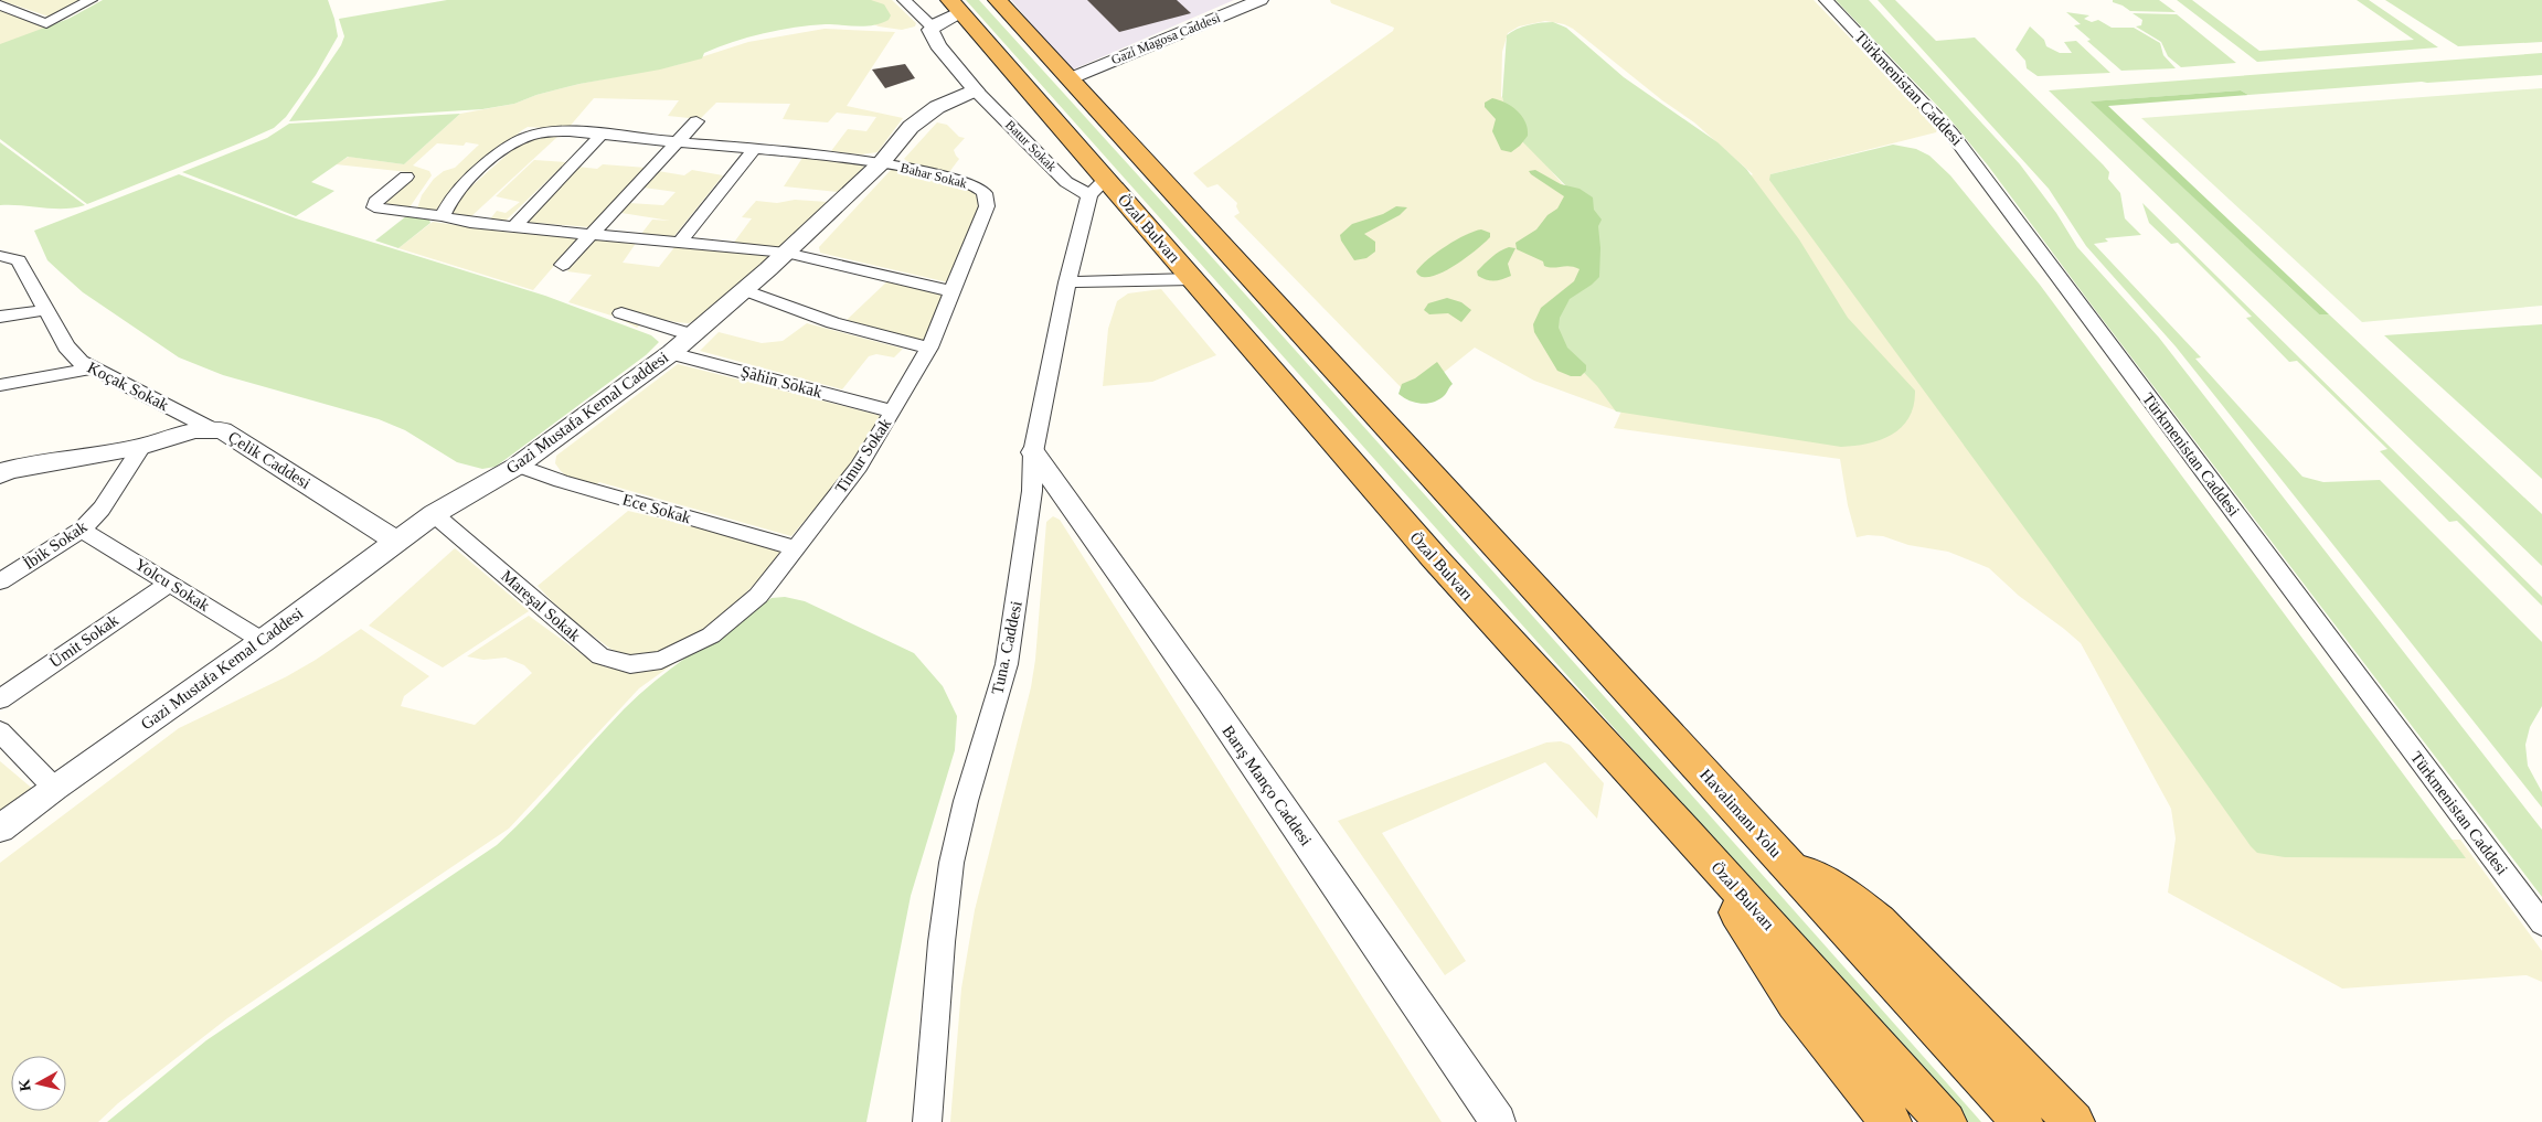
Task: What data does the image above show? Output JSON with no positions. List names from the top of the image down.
{
  "streets": {
    "highway": ["Özal Bulvarı", "Havalimanı Yolu"],
    "street": [
      "Gazi Magosa Caddesi",
      "Türkmenistan Caddesi",
      "Batur Sokak",
      "Bahar Sokak",
      "Şahin Sokak",
      "Koçak Sokak",
      "Gazi Mustafa Kemal Caddesi",
      "Timur Sokak",
      "Çelik Caddesi",
      "Ece Sokak",
      "İbik Sokak",
      "Yolcu Sokak",
      "Mareşal Sokak",
      "Ümit Sokak",
      "Tuna. Caddesi",
      "Barış Manço Caddesi"
    ]
  },
  "crossings": [
    ["Gazi Magosa Caddesi", "Havalimanı Yolu"],
    ["Batur Sokak", "Özal Bulvarı"],
    ["Batur Sokak", "Gazi Mustafa Kemal Caddesi"],
    ["Batur Sokak", "Tuna. Caddesi"],
    ["Bahar Sokak", "Gazi Mustafa Kemal Caddesi"],
    ["Bahar Sokak", "Timur Sokak"],
    ["Özal Bulvarı", "Tuna. Caddesi"],
    ["Şahin Sokak", "Gazi Mustafa Kemal Caddesi"],
    ["Şahin Sokak", "Timur Sokak"],
    ["Koçak Sokak", "Çelik Caddesi"],
    ["Gazi Mustafa Kemal Caddesi", "Çelik Caddesi"],
    ["Gazi Mustafa Kemal Caddesi", "Ece Sokak"],
    ["Gazi Mustafa Kemal Caddesi", "Yolcu Sokak"],
    ["Gazi Mustafa Kemal Caddesi", "Mareşal Sokak"],
    ["Timur Sokak", "Ece Sokak"],
    ["Timur Sokak", "Mareşal Sokak"],
    ["Çelik Caddesi", "İbik Sokak"],
    ["İbik Sokak", "Yolcu Sokak"],
    ["Yolcu Sokak", "Ümit Sokak"],
    ["Tuna. Caddesi", "Barış Manço Caddesi"]
  ],
  "north": "left"
}
